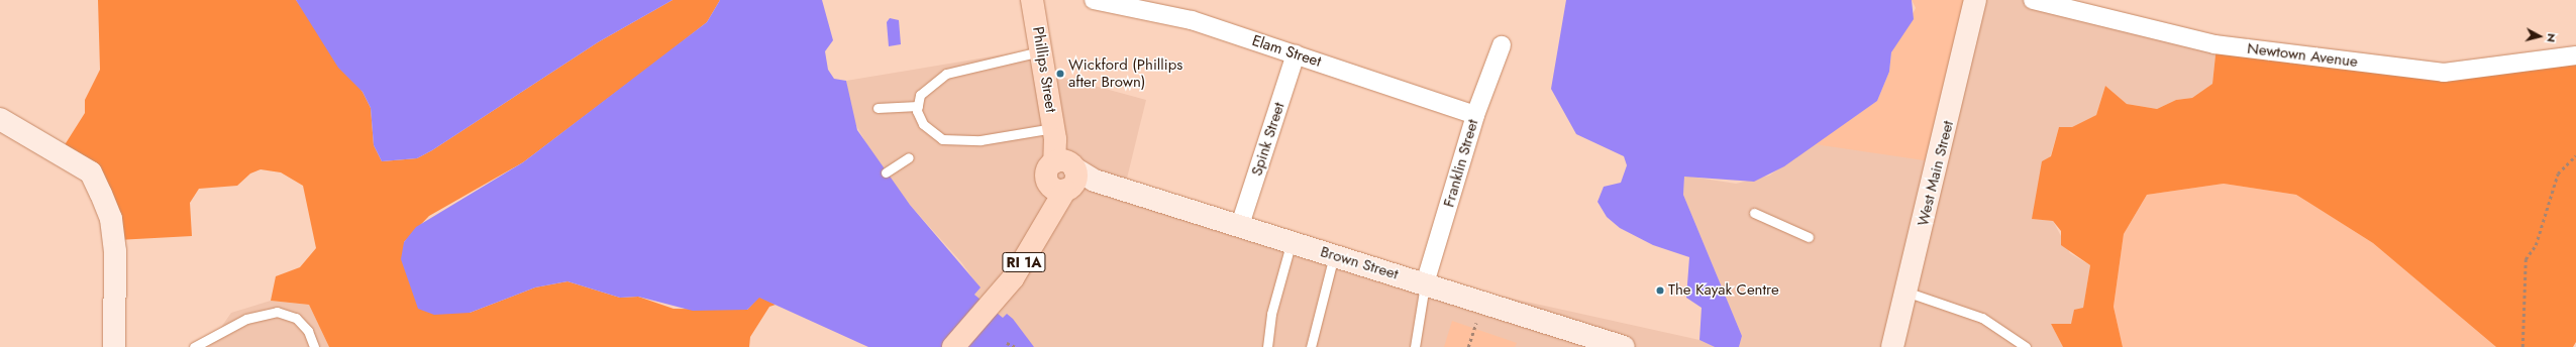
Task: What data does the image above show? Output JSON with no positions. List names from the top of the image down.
{
  "streets": {
    "main road": [
      "Phillips Street",
      "West Main Street",
      "RI 1A",
      "Brown Street"
    ],
    "street": [
      "Elam Street",
      "Newtown Avenue",
      "Spink Street",
      "Franklin Street"
    ]
  },
  "crossings": [
    ["Elam Street", "Spink Street"],
    ["Elam Street", "Franklin Street"],
    ["Phillips Street", "RI 1A"],
    ["Phillips Street", "Brown Street"],
    ["Spink Street", "Brown Street"],
    ["Franklin Street", "Brown Street"],
    ["RI 1A", "Brown Street"]
  ],
  "places": ["Wickford (Phillips after Brown)", "The Kayak Centre"],
  "north": "right"
}
